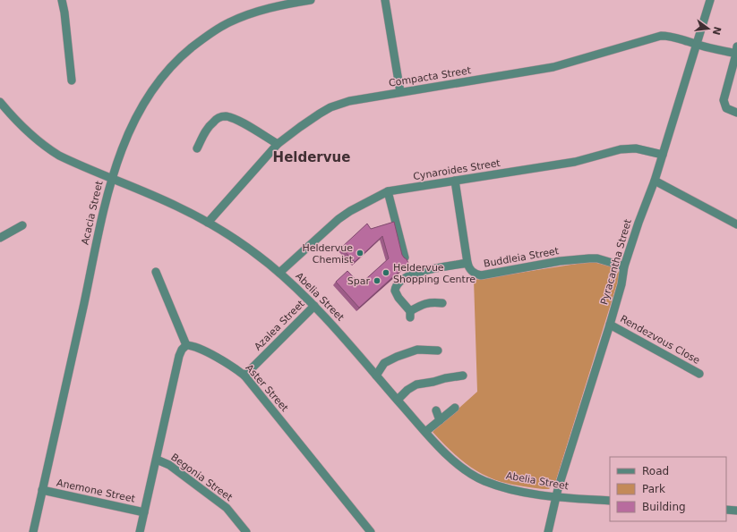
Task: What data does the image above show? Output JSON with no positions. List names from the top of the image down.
{
  "streets": {
    "street": [
      "Compacta Street",
      "Cynaroides Street",
      "Acacia Street",
      "Buddleia Street",
      "Pyracantha Street",
      "Abelia Street",
      "Azalea Street",
      "Rendezvous Close",
      "Aster Street",
      "Begonia Street",
      "Anemone Street"
    ]
  },
  "crossings": [
    ["Compacta Street", "Pyracantha Street"],
    ["Compacta Street", "Abelia Street"],
    ["Cynaroides Street", "Pyracantha Street"],
    ["Cynaroides Street", "Abelia Street"],
    ["Acacia Street", "Abelia Street"],
    ["Acacia Street", "Anemone Street"],
    ["Buddleia Street", "Pyracantha Street"],
    ["Pyracantha Street", "Abelia Street"],
    ["Pyracantha Street", "Rendezvous Close"],
    ["Abelia Street", "Azalea Street"],
    ["Azalea Street", "Aster Street"]
  ],
  "districts": ["Heldervue"],
  "places": ["Heldervue Chemist", "Heldervue Shopping Centre", "Spar"],
  "legend": ["Road", "Park", "Building"],
  "north": "right"
}
